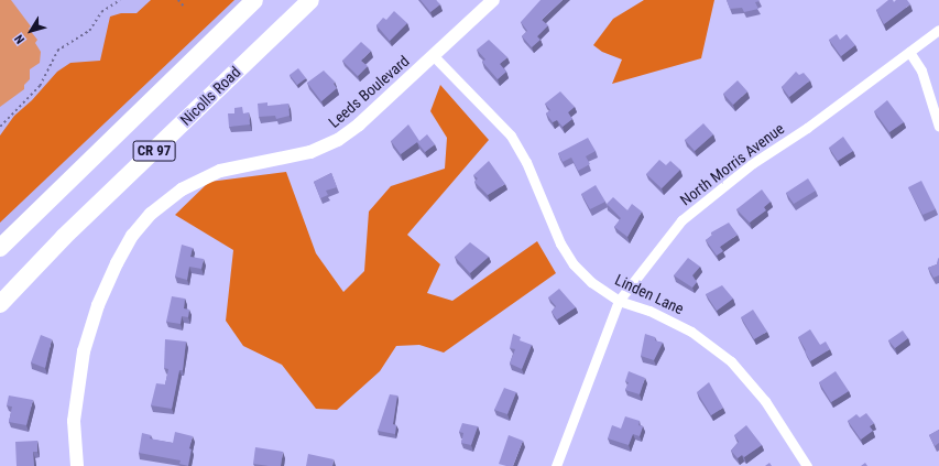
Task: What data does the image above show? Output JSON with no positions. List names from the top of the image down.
{
  "streets": {
    "highway": ["Nicolls Road", "CR 97"],
    "street": ["Leeds Boulevard", "North Morris Avenue", "Linden Lane"]
  },
  "crossings": [
    ["Leeds Boulevard", "Linden Lane"],
    ["North Morris Avenue", "Linden Lane"]
  ],
  "north": "bottom left"
}
